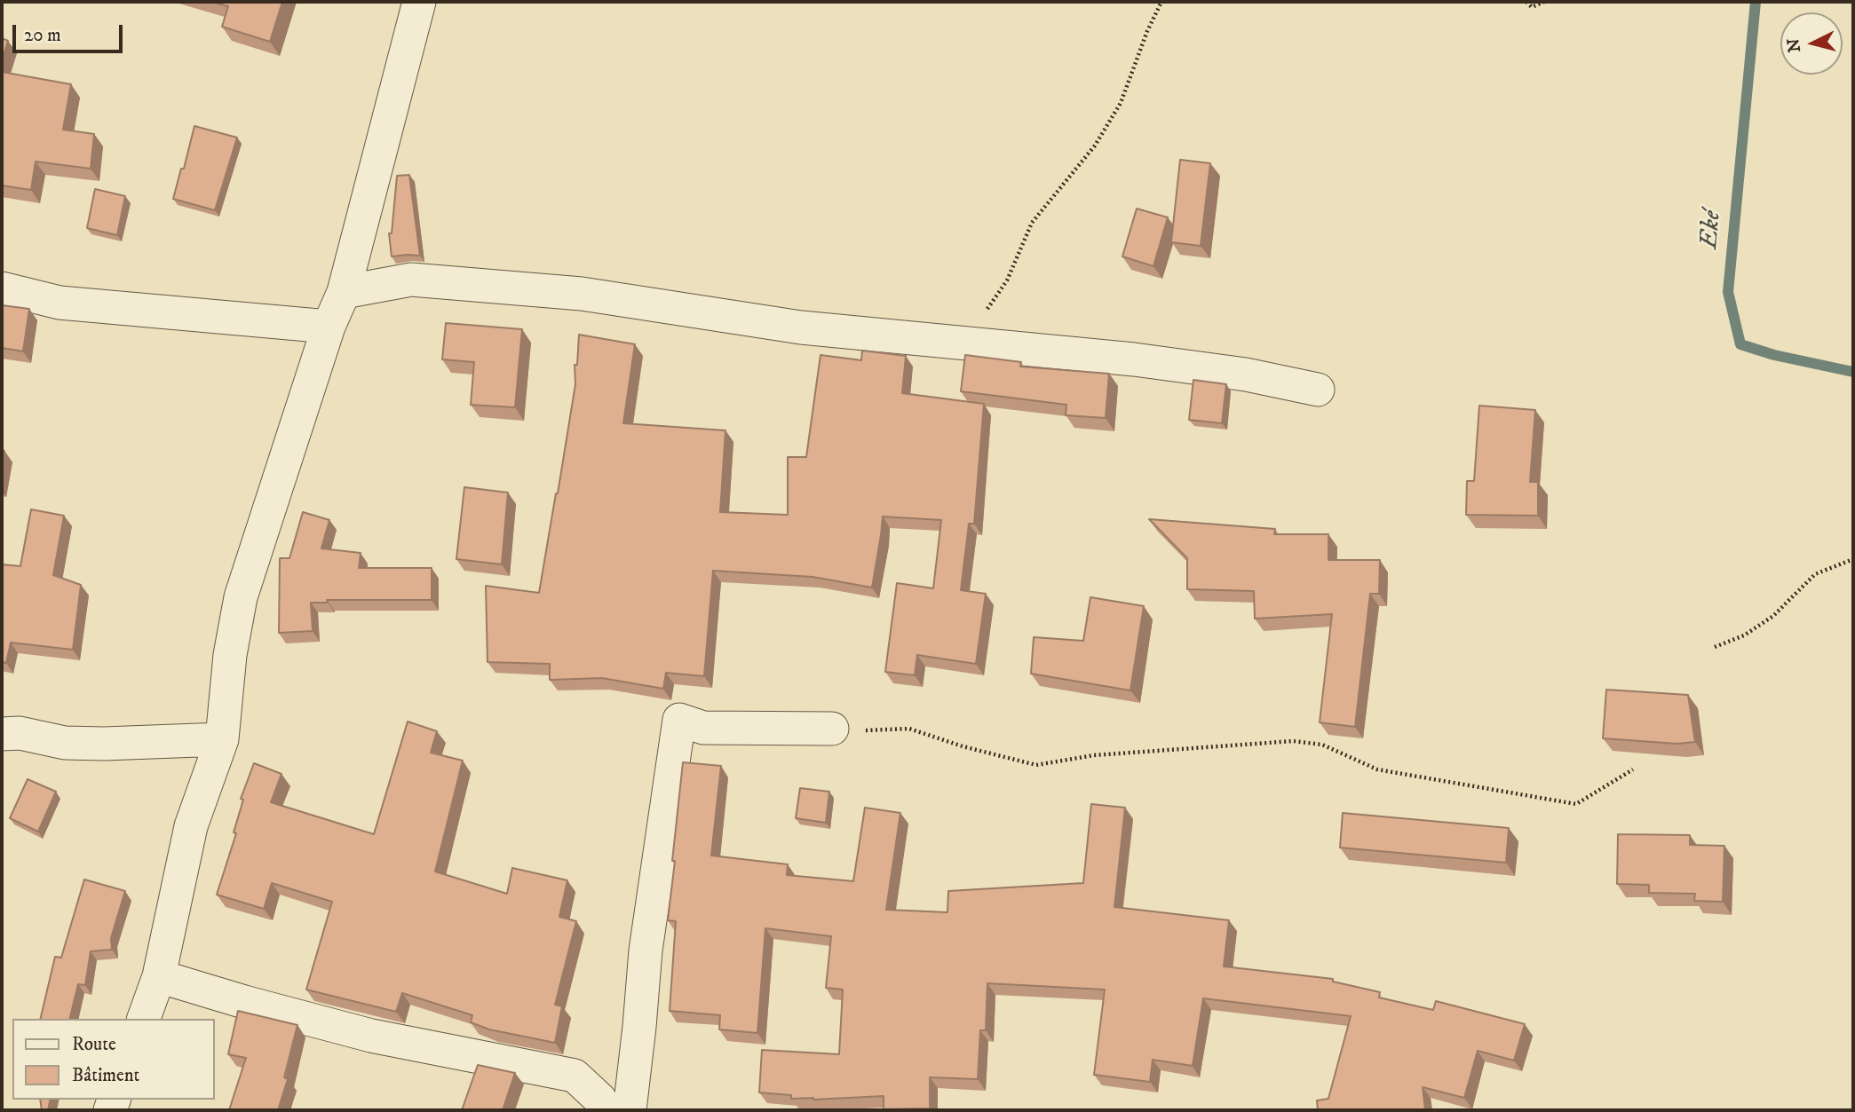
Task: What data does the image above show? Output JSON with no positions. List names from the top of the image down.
{
  "water": ["Eké"],
  "legend": ["Route", "Bâtiment"],
  "scale_bar": "20 m",
  "north": "left"
}
